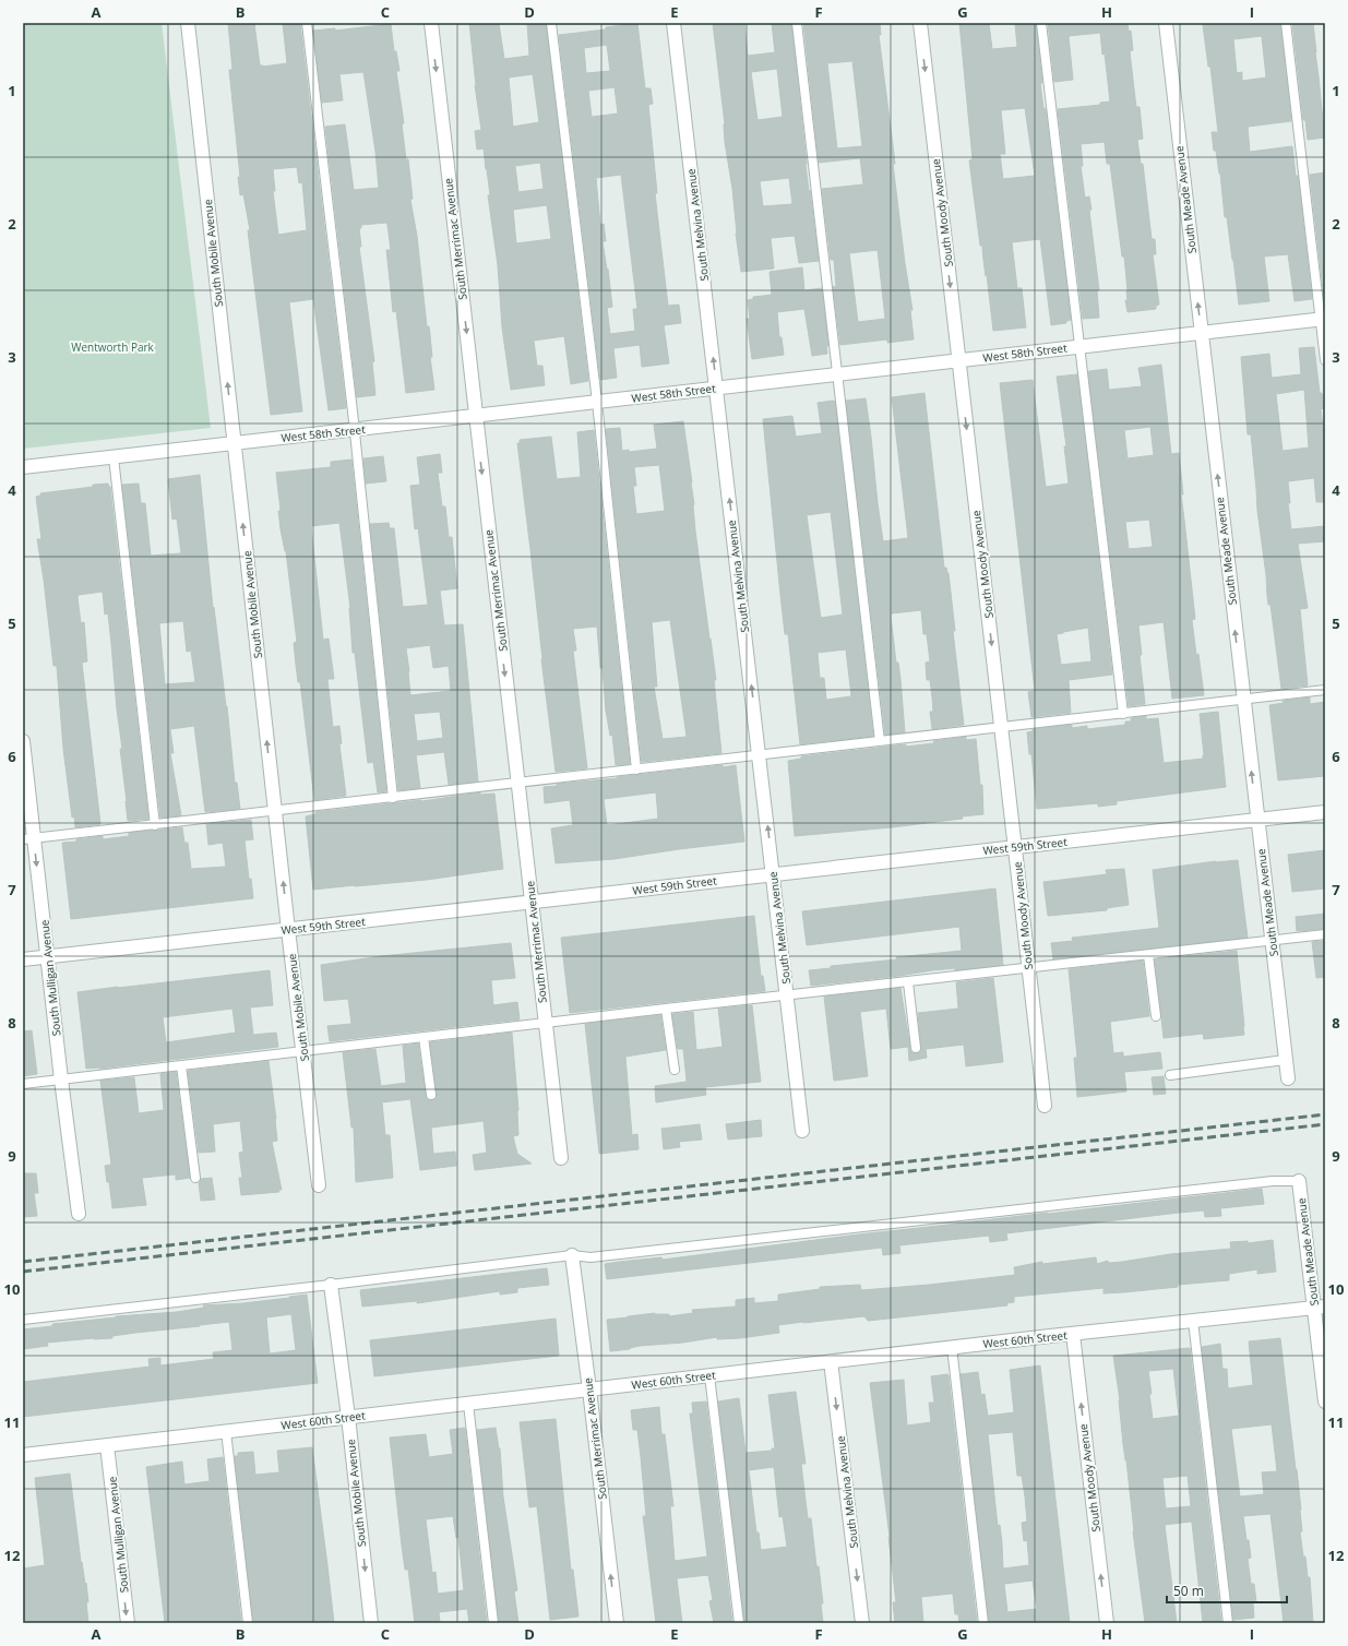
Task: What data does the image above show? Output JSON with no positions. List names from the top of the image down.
{
  "streets": {
    "street": [
      "South Meade Avenue",
      "South Moody Avenue",
      "South Melvina Avenue",
      "South Merrimac Avenue",
      "South Mobile Avenue",
      "West 58th Street",
      "West 59th Street",
      "South Mulligan Avenue",
      "West 60th Street"
    ]
  },
  "crossings": [
    ["South Meade Avenue", "West 58th Street"],
    ["South Meade Avenue", "West 59th Street"],
    ["South Meade Avenue", "West 60th Street"],
    ["South Moody Avenue", "West 58th Street"],
    ["South Moody Avenue", "West 59th Street"],
    ["South Moody Avenue", "West 60th Street"],
    ["South Melvina Avenue", "West 58th Street"],
    ["South Melvina Avenue", "West 59th Street"],
    ["South Melvina Avenue", "West 60th Street"],
    ["South Merrimac Avenue", "West 58th Street"],
    ["South Merrimac Avenue", "West 59th Street"],
    ["South Merrimac Avenue", "West 60th Street"],
    ["South Mobile Avenue", "West 58th Street"],
    ["South Mobile Avenue", "West 59th Street"],
    ["South Mobile Avenue", "West 60th Street"],
    ["West 59th Street", "South Mulligan Avenue"],
    ["South Mulligan Avenue", "West 60th Street"]
  ],
  "one_way": ["South Meade Avenue", "South Mulligan Avenue"],
  "parks": ["Wentworth Park"],
  "scale_bar": "50 m",
  "grid": {
    "columns": [
      "A",
      "B",
      "C",
      "D",
      "E",
      "F",
      "G",
      "H",
      "I"
    ],
    "rows": [
      "1",
      "2",
      "3",
      "4",
      "5",
      "6",
      "7",
      "8",
      "9",
      "10",
      "11",
      "12"
    ]
  }
}
